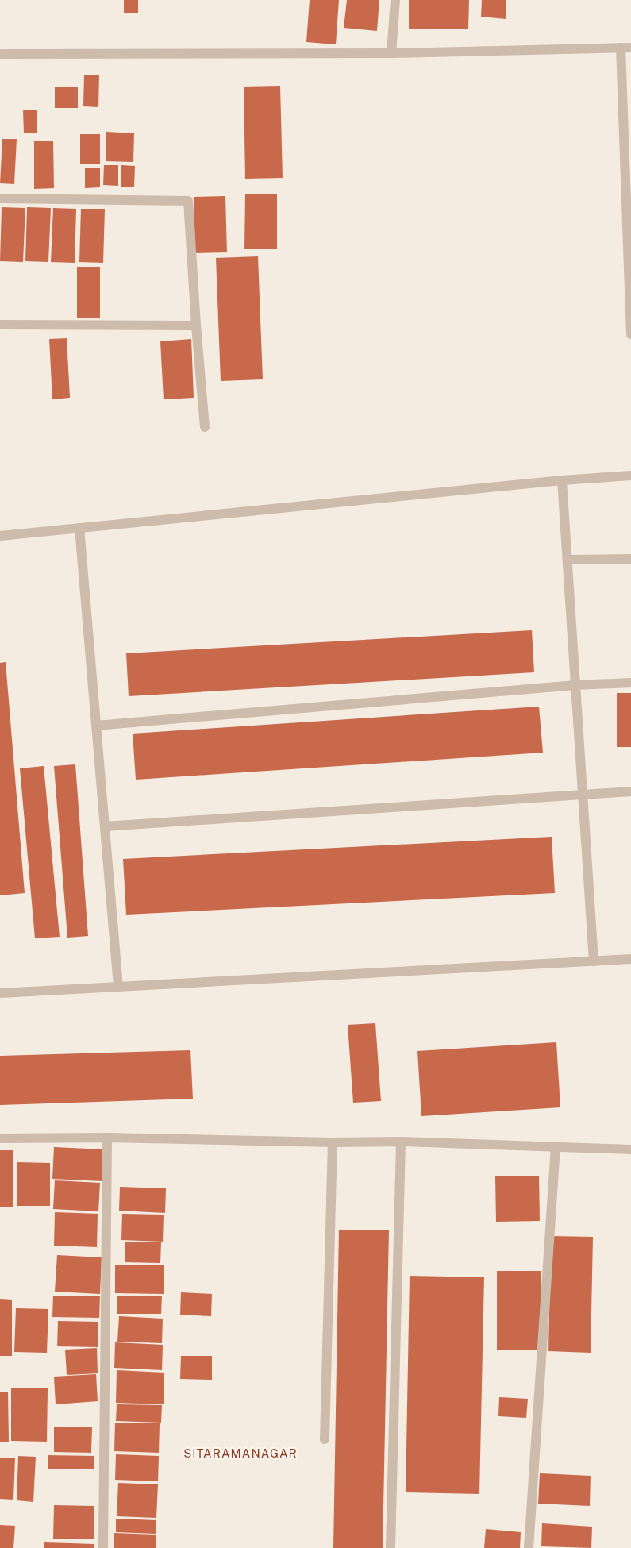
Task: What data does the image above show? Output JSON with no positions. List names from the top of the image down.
{
  "districts": ["SITARAMANAGAR"]
}
